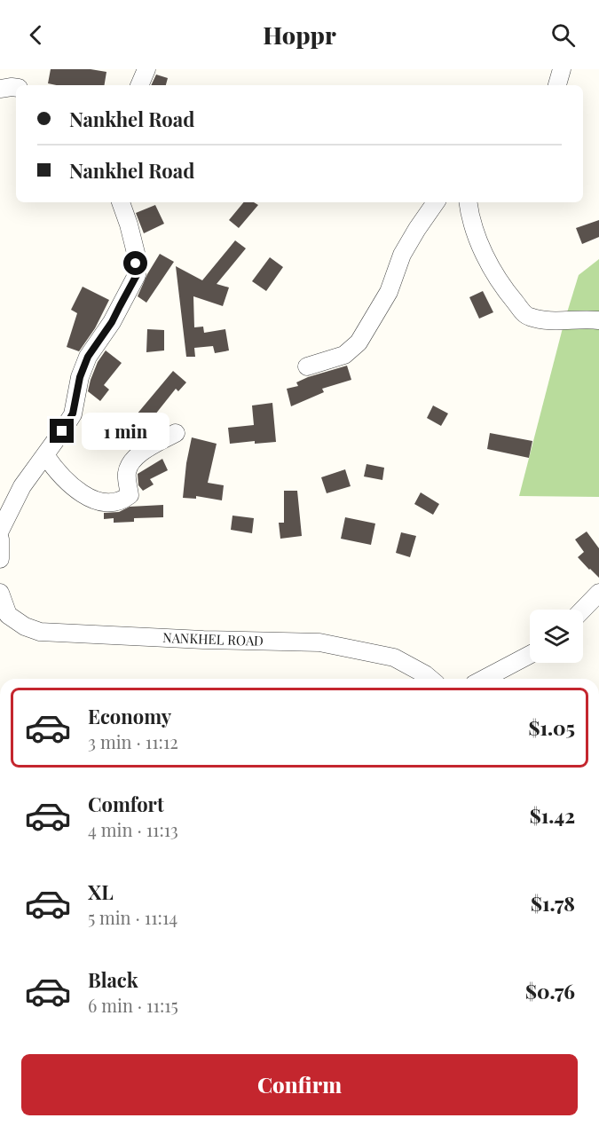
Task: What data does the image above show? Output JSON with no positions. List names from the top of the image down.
{
  "streets": {
    "street": ["NANKHEL ROAD"]
  },
  "page": {
    "header": "Hoppr",
    "banner": ["Nankhel Road", "Nankhel Road"],
    "bubble": "1 min",
    "list": [
      {
        "name": "Economy",
        "note": "3 min · 11:12",
        "value": "$1.05"
      },
      {
        "name": "Comfort",
        "note": "4 min · 11:13",
        "value": "$1.42"
      },
      {
        "name": "XL",
        "note": "5 min · 11:14",
        "value": "$1.78"
      },
      {
        "name": "Black",
        "note": "6 min · 11:15",
        "value": "$0.76"
      }
    ],
    "buttons": "Confirm"
  }
}
